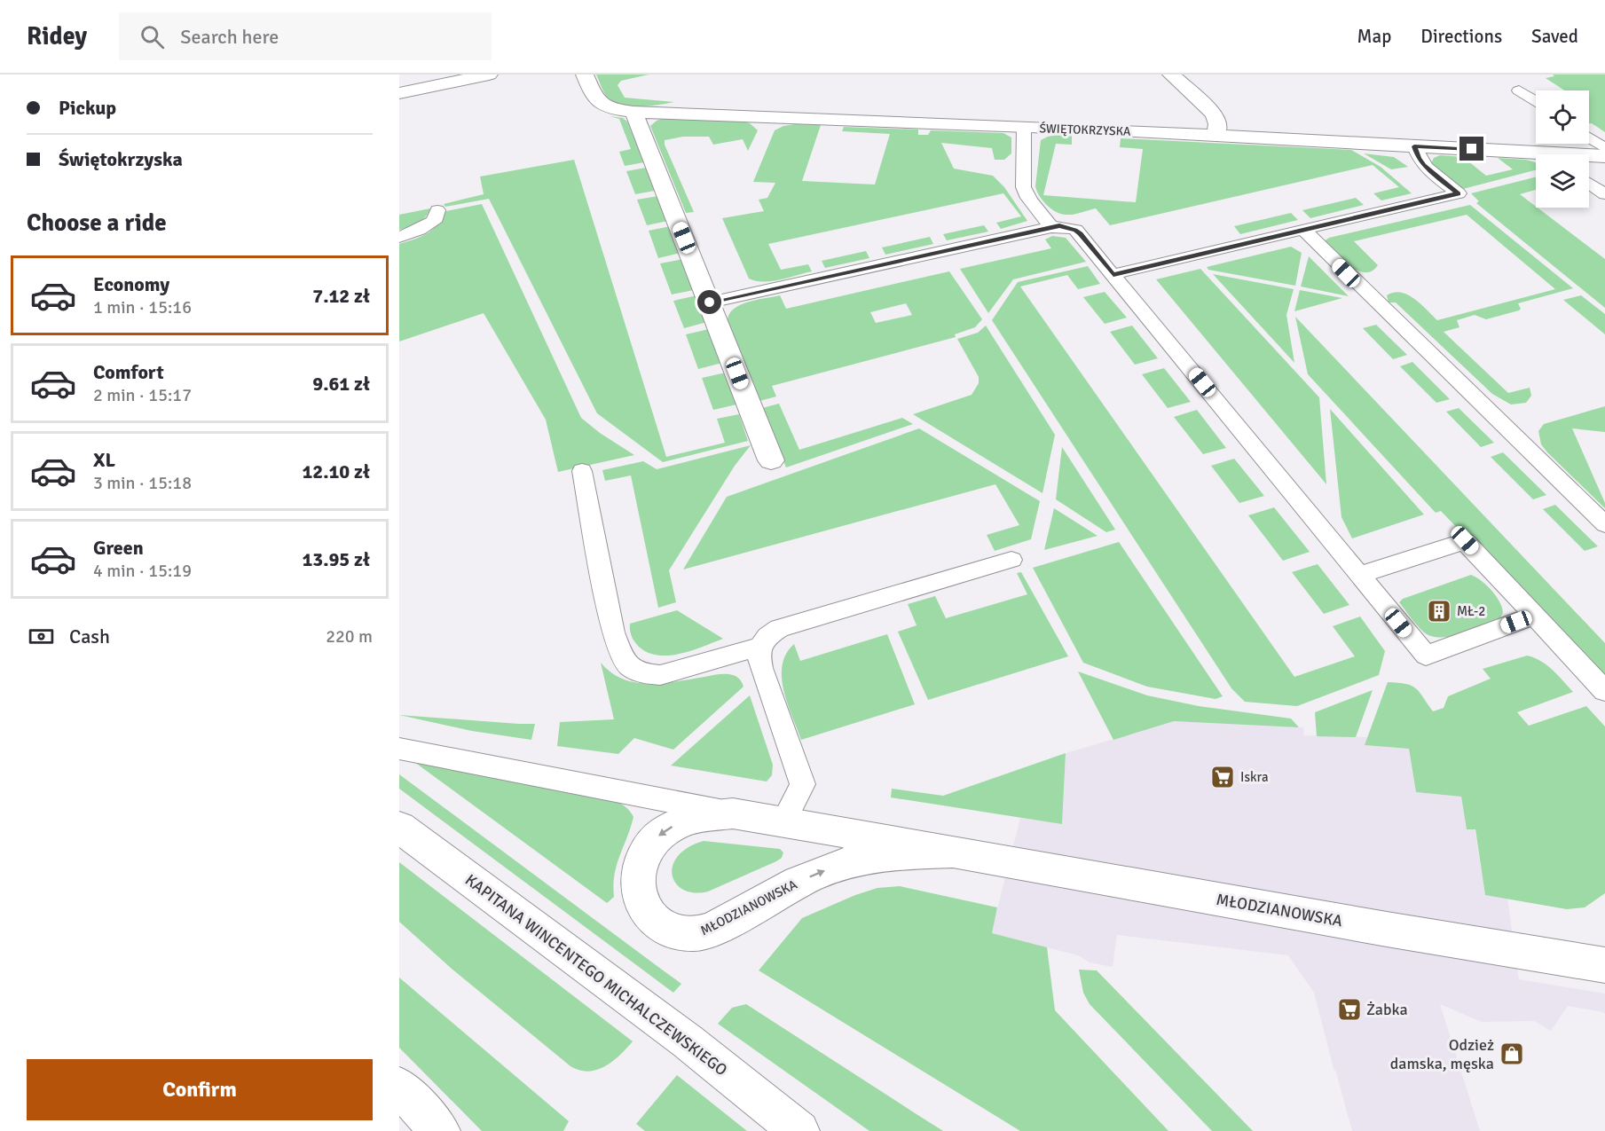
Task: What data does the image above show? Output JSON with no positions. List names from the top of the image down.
{
  "streets": {
    "street": ["ŚWIĘTOKRZYSKA", "MŁODZIANOWSKA", "KAPITANA WINCENTEGO MICHALCZEWSKIEGO"]
  },
  "places": {
    "building": ["MŁ-2"],
    "supermarket": ["Iskra", "Żabka"],
    "shop": ["Odzież damska, męska"]
  },
  "page": {
    "header": "Ridey",
    "search": "Search here",
    "nav": ["Map", "Directions", "Saved"],
    "banner": ["Pickup", "Świętokrzyska"],
    "heading": "Choose a ride",
    "list": [
      {
        "name": "Economy",
        "note": "1 min · 15:16",
        "value": "7.12 zł"
      },
      {
        "name": "Comfort",
        "note": "2 min · 15:17",
        "value": "9.61 zł"
      },
      {
        "name": "XL",
        "note": "3 min · 15:18",
        "value": "12.10 zł"
      },
      {
        "name": "Green",
        "note": "4 min · 15:19",
        "value": "13.95 zł"
      }
    ],
    "pay": ["Cash", "220 m"],
    "buttons": "Confirm"
  }
}
